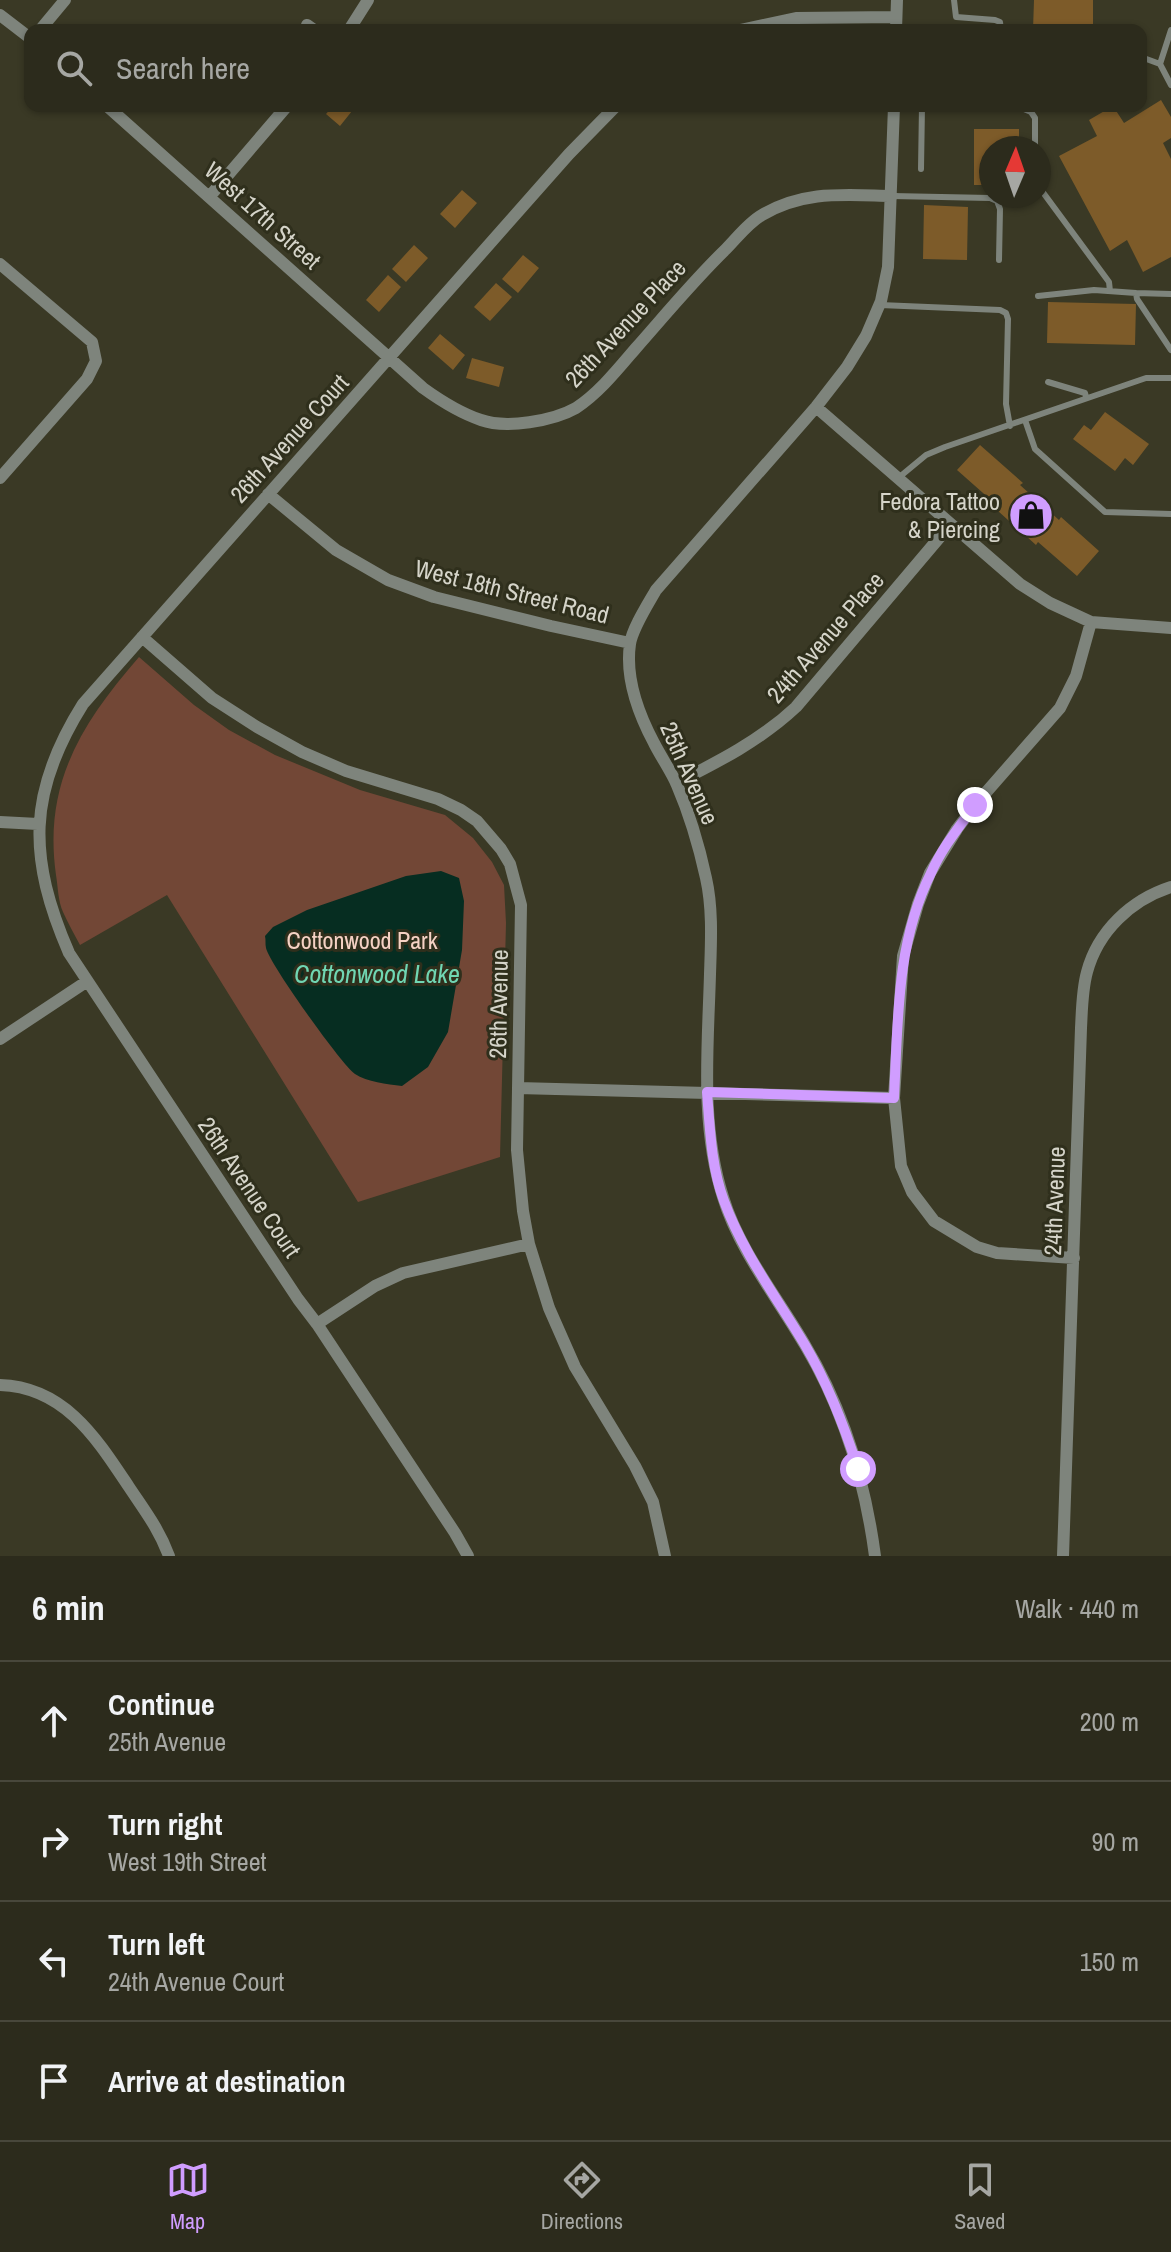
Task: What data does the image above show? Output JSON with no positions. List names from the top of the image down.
{
  "streets": {
    "street": [
      "West 17th Street",
      "26th Avenue Place",
      "26th Avenue Court",
      "West 18th Street Road",
      "24th Avenue Place",
      "25th Avenue",
      "26th Avenue",
      "24th Avenue"
    ]
  },
  "crossings": [
    ["West 17th Street", "26th Avenue Place"],
    ["West 17th Street", "26th Avenue Court"],
    ["26th Avenue Place", "26th Avenue Court"],
    ["26th Avenue Place", "25th Avenue"],
    ["26th Avenue Court", "West 18th Street Road"],
    ["26th Avenue Court", "26th Avenue"],
    ["West 18th Street Road", "25th Avenue"],
    ["24th Avenue Place", "25th Avenue"]
  ],
  "water": ["Cottonwood Lake"],
  "parks": ["Cottonwood Park"],
  "places": {
    "shop": ["Fedora Tattoo & Piercing"]
  },
  "north": "top",
  "page": {
    "search": "Search here",
    "heading": ["6 min", "Walk · 440 m"],
    "list": [
      ["Continue", "25th Avenue", "200 m"],
      ["Turn right", "West 19th Street", "90 m"],
      ["Turn left", "24th Avenue Court", "150 m"],
      "Arrive at destination"
    ],
    "nav": ["Map", "Directions", "Saved"]
  }
}
